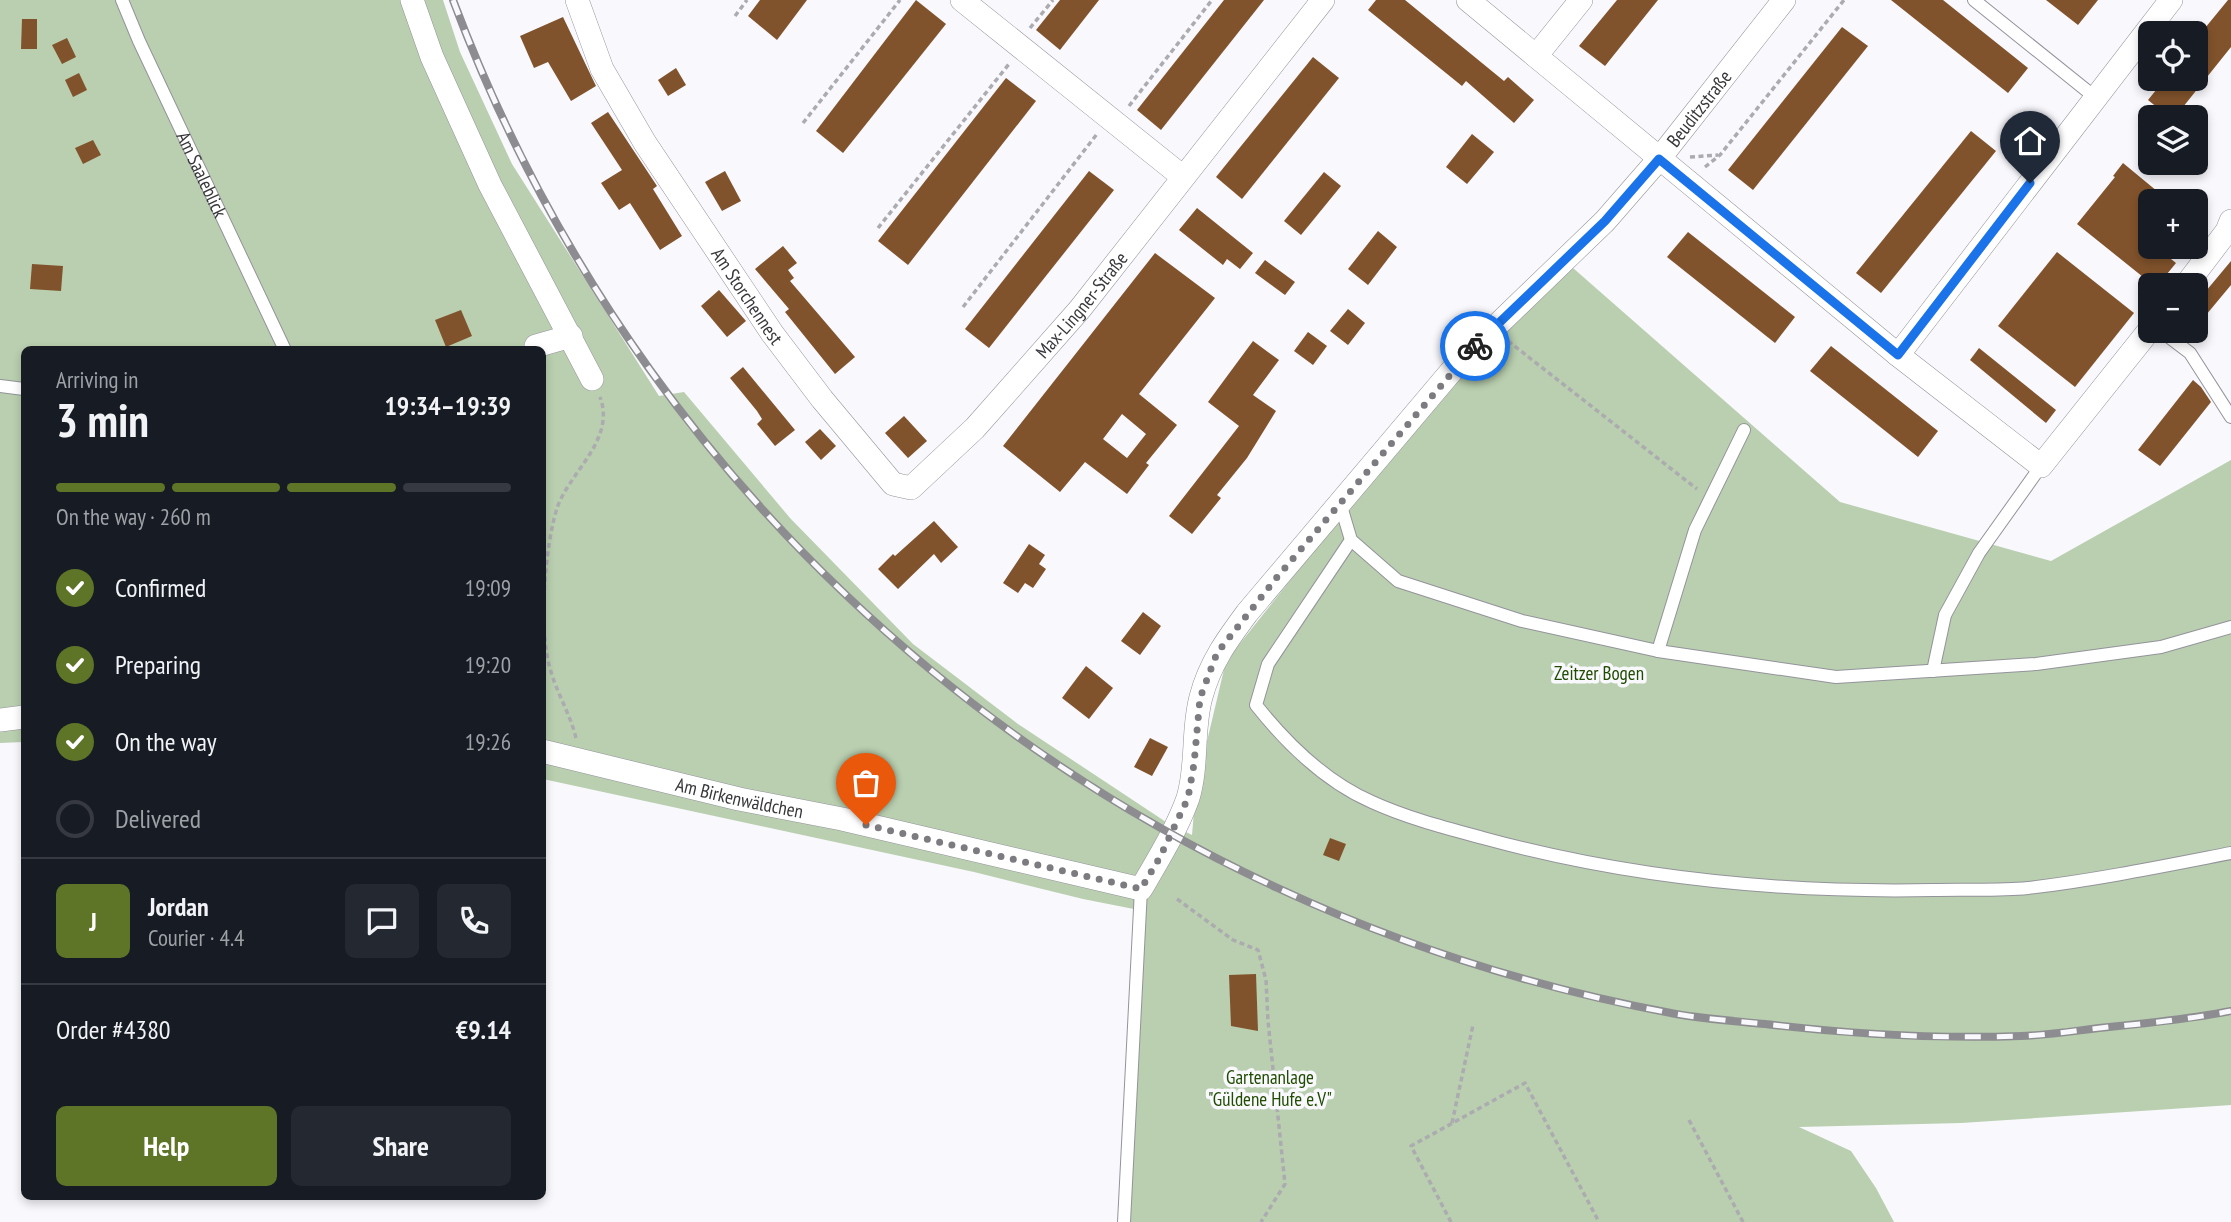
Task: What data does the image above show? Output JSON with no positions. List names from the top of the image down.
{
  "streets": {
    "street": [
      "Beuditzstraße",
      "Am Storchennest",
      "Max-Lingner-Straße",
      "Am Birkenwäldchen"
    ],
    "lane": ["Am Saaleblick"]
  },
  "crossings": [
    ["Beuditzstraße", "Am Birkenwäldchen"],
    ["Am Storchennest", "Max-Lingner-Straße"]
  ],
  "parks": ["Zeitzer Bogen", "Gartenanlage \"Güldene Hufe e.V\""],
  "page": {
    "map_buttons": ["+", "−"],
    "heading": ["3 min", "Arriving in", "19:34–19:39"],
    "panel": [
      "Jordan",
      "Courier · 4.4",
      "Order #4380",
      "€9.14"
    ],
    "bar": "On the way · 260 m",
    "list": [
      ["Confirmed", "19:09"],
      ["Preparing", "19:20"],
      ["On the way", "19:26"],
      "Delivered"
    ],
    "round": "J",
    "buttons": ["Help", "Share"]
  }
}
